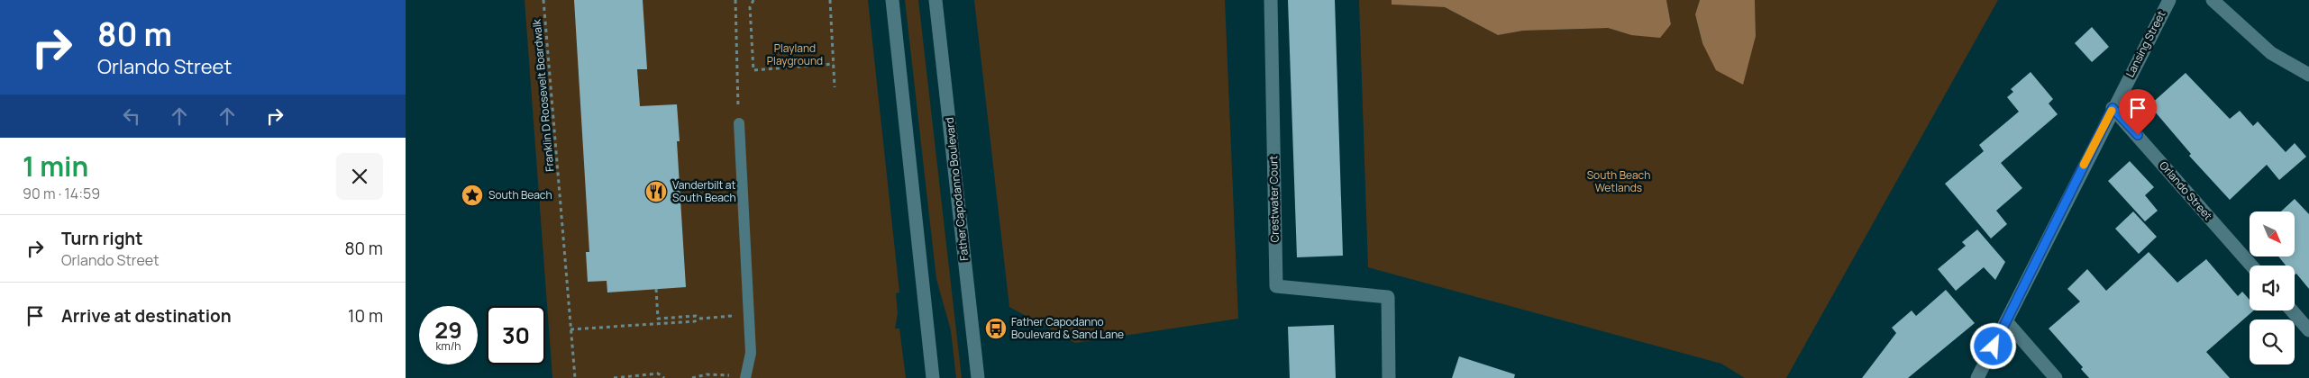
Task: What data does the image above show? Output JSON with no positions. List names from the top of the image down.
{
  "streets": {
    "street": [
      "Lansing Street",
      "Father Capodanno Boulevard",
      "Orlando Street",
      "Crestwater Court"
    ],
    "path": ["Franklin D Roosevelt Boardwalk"]
  },
  "crossings": [
    ["Lansing Street", "Orlando Street"]
  ],
  "parks": ["Playland Playground", "South Beach Wetlands"],
  "places": {
    "restaurant": ["Vanderbilt at South Beach"],
    "place": ["South Beach"],
    "bus stop": ["Father Capodanno Boulevard & Sand Lane"]
  },
  "north": "bottom right",
  "page": {
    "turn": ["80 m", "Orlando Street"],
    "heading": ["1 min", "90 m · 14:59"],
    "list": [
      {
        "name": "Turn right",
        "note": "Orlando Street",
        "value": "80 m"
      },
      {
        "name": "Arrive at destination",
        "value": "10 m"
      }
    ],
    "speed": "29 km/h",
    "limit": "30"
  }
}
